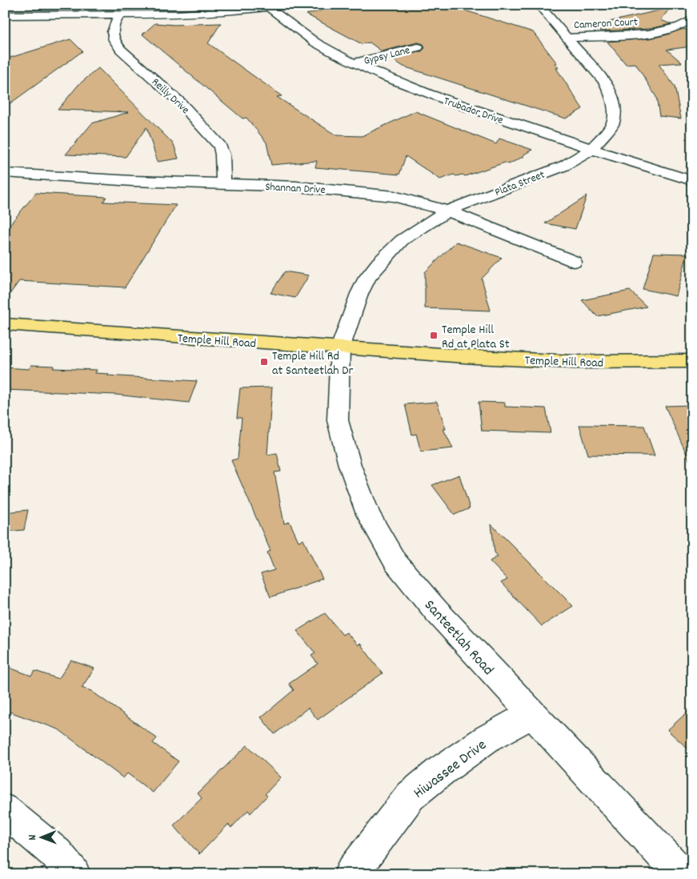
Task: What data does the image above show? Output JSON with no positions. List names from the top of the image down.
{
  "streets": {
    "main road": ["Temple Hill Road"],
    "street": [
      "Cameron Court",
      "Gypsy Lane",
      "Reilly Drive",
      "Trubador Drive",
      "Plata Street",
      "Shannan Drive",
      "Santeetlah Road",
      "Hiwassee Drive"
    ]
  },
  "crossings": [
    ["Cameron Court", "Plata Street"],
    ["Gypsy Lane", "Trubador Drive"],
    ["Reilly Drive", "Shannan Drive"],
    ["Trubador Drive", "Plata Street"],
    ["Plata Street", "Shannan Drive"],
    ["Plata Street", "Temple Hill Road"],
    ["Plata Street", "Santeetlah Road"],
    ["Temple Hill Road", "Santeetlah Road"],
    ["Santeetlah Road", "Hiwassee Drive"]
  ],
  "places": {
    "transit": ["Temple Hill Rd at Plata St", "Temple Hill Rd at Santeetlah Dr"]
  },
  "north": "left"
}
